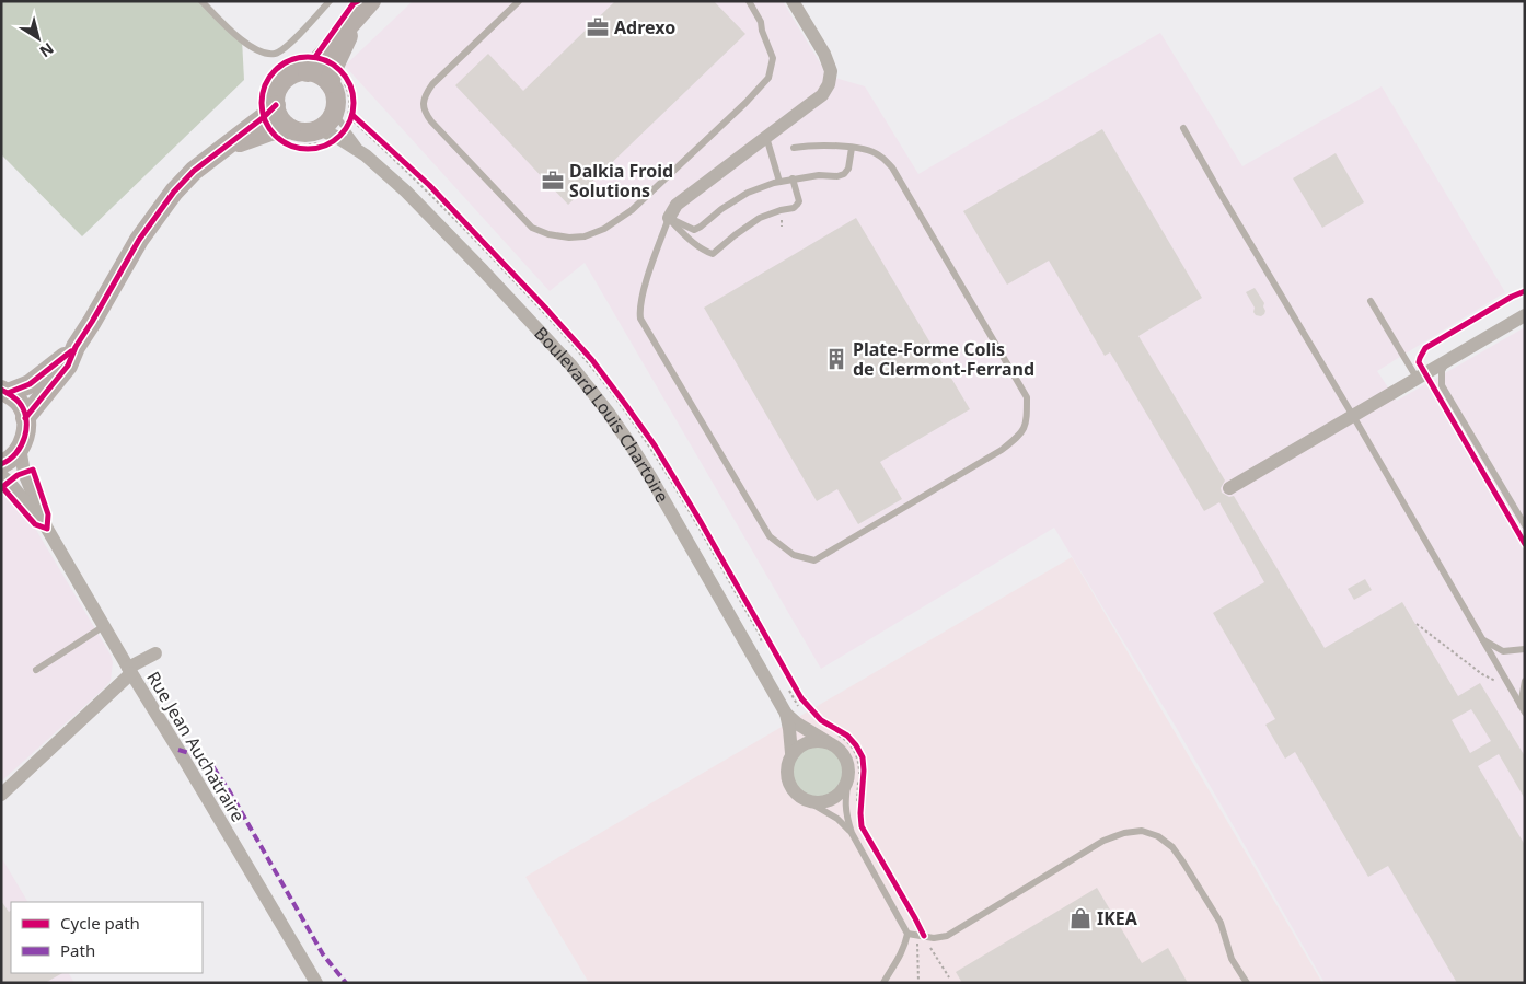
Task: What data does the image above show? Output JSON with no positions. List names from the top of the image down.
{
  "streets": {
    "street": ["Boulevard Louis Chartoire", "Rue Jean Auchatraire"]
  },
  "places": {
    "office": ["Adrexo", "Dalkia Froid Solutions"],
    "building": ["Plate-Forme Colis de Clermont-Ferrand"],
    "shop": ["IKEA"]
  },
  "legend": ["Cycle path", "Path"],
  "north": "bottom right"
}
